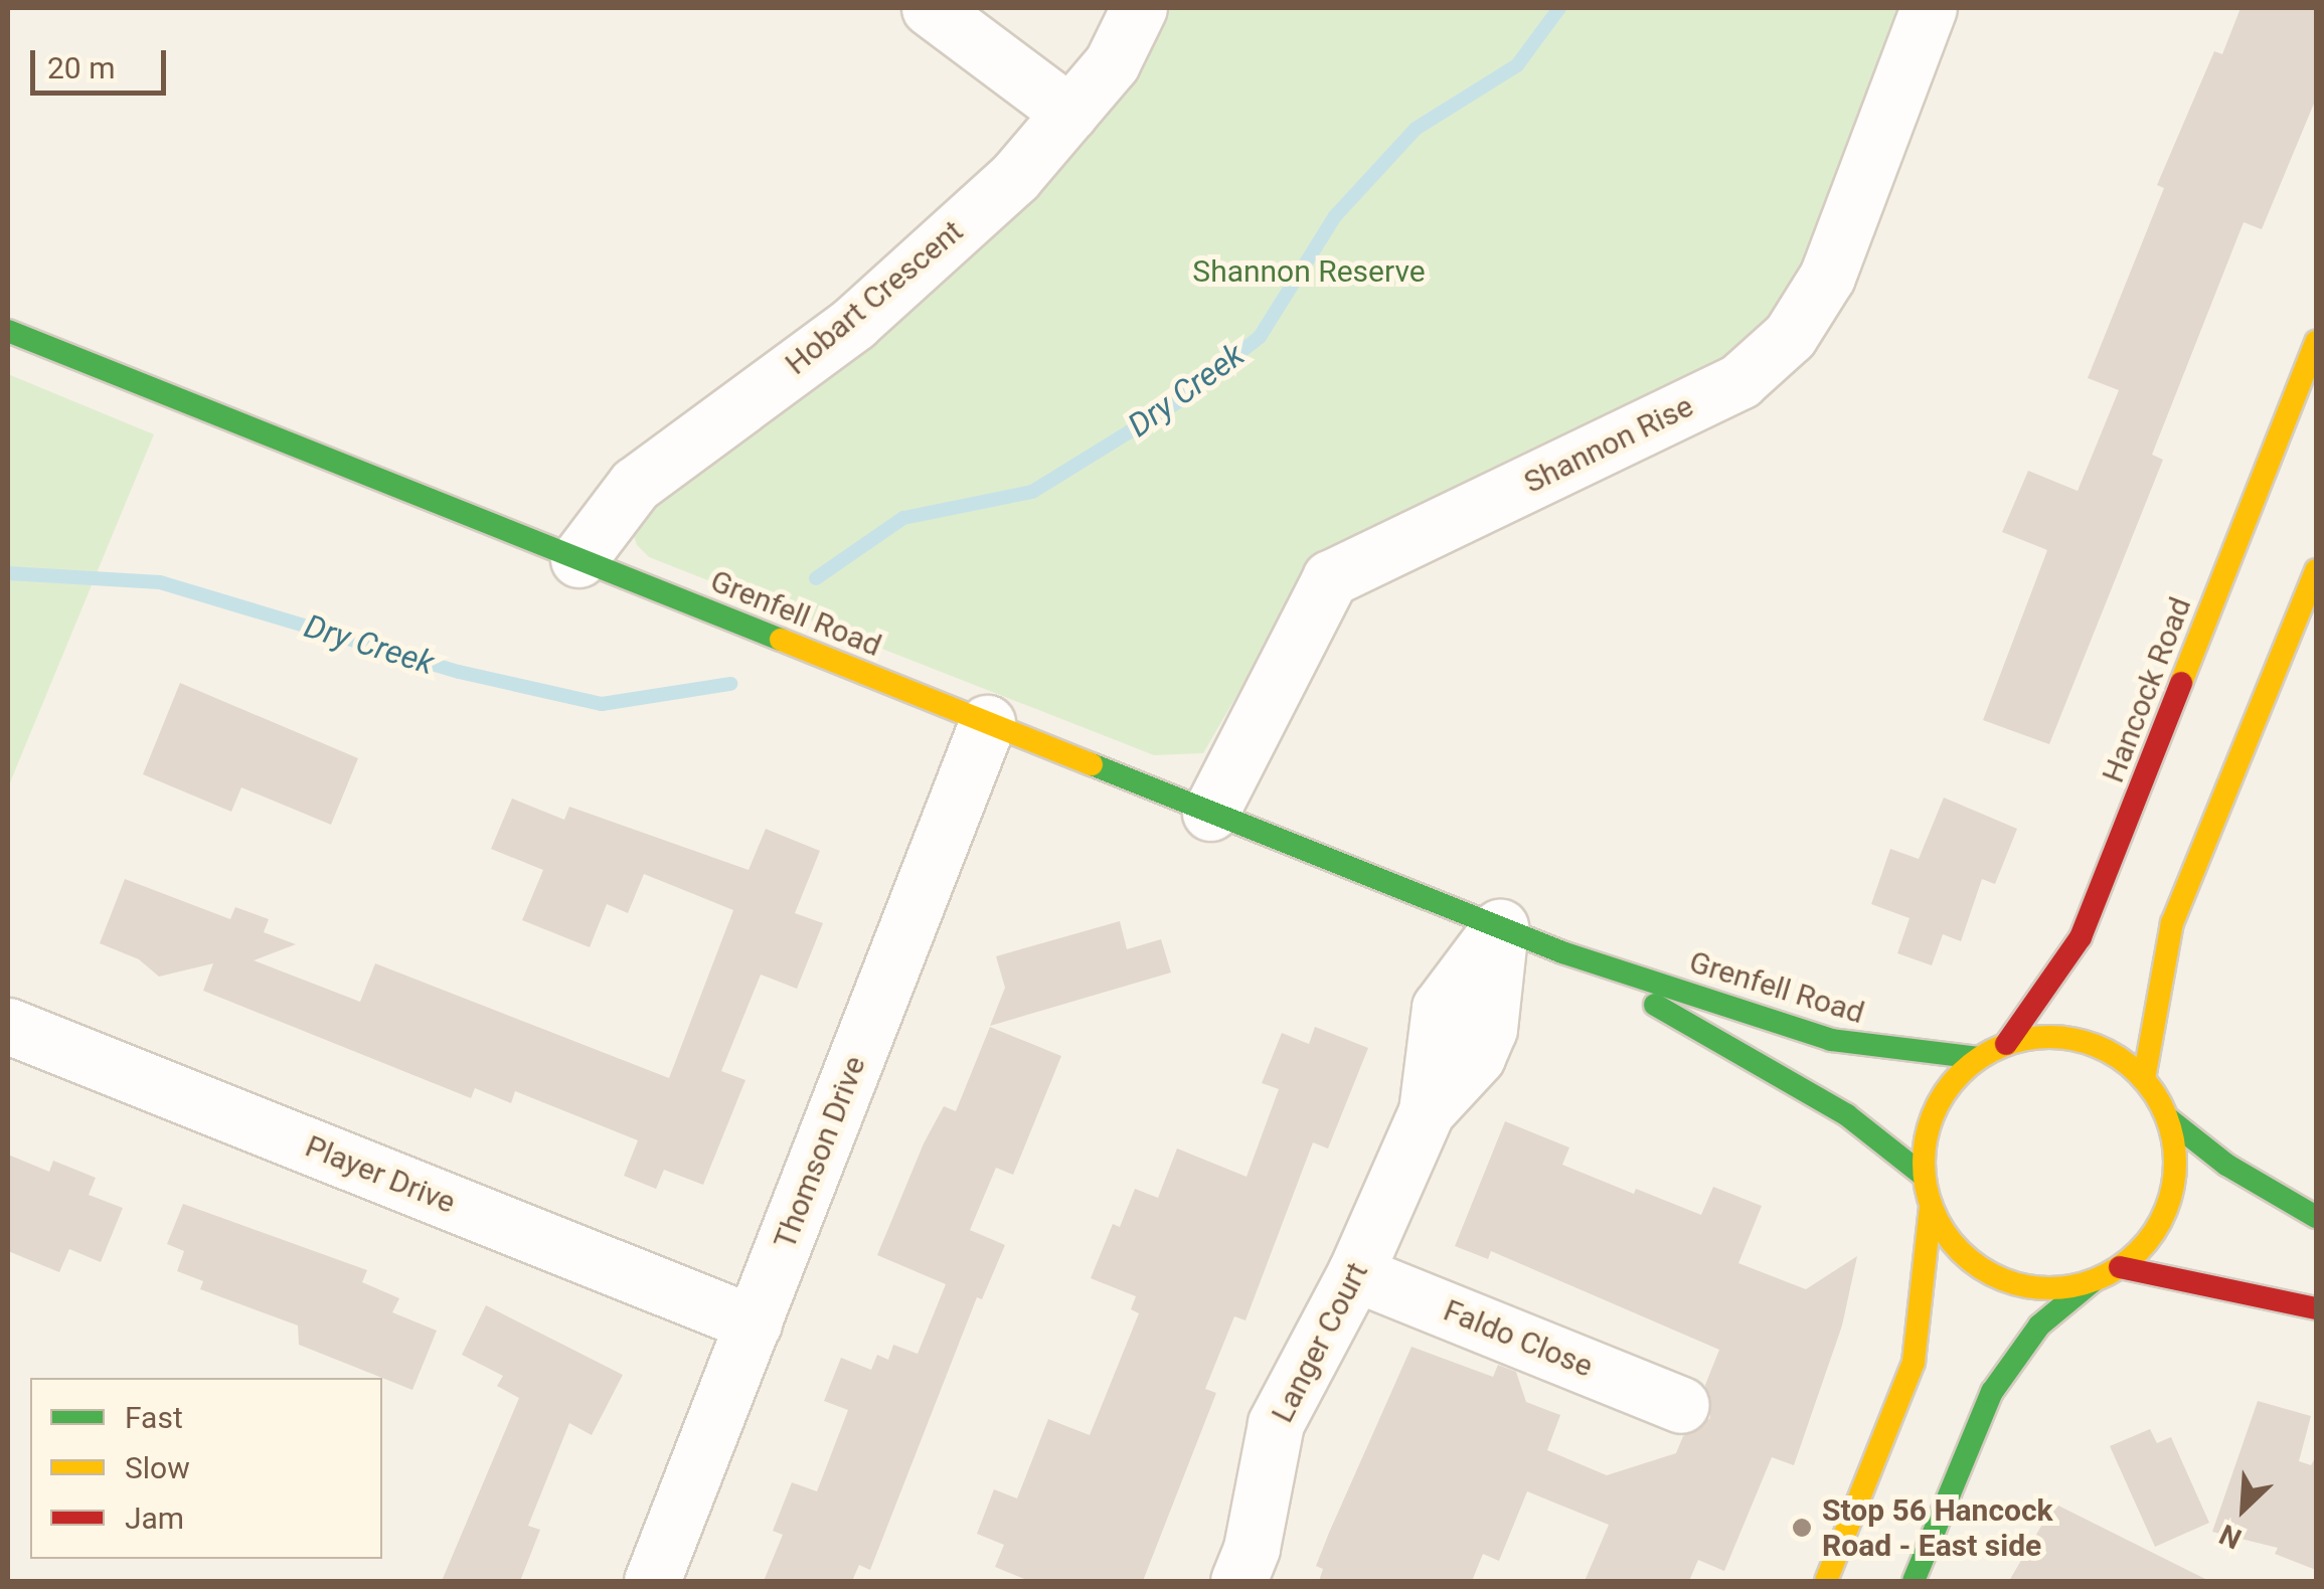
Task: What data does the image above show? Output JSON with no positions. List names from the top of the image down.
{
  "streets": {
    "main road": ["Grenfell Road", "Hancock Road"],
    "street": [
      "Hobart Crescent",
      "Shannon Rise",
      "Thomson Drive",
      "Player Drive",
      "Faldo Close",
      "Langer Court"
    ]
  },
  "crossings": [
    ["Hobart Crescent", "Grenfell Road"],
    ["Shannon Rise", "Grenfell Road"],
    ["Grenfell Road", "Hancock Road"],
    ["Grenfell Road", "Thomson Drive"],
    ["Grenfell Road", "Langer Court"],
    ["Thomson Drive", "Player Drive"],
    ["Faldo Close", "Langer Court"]
  ],
  "water": ["Dry Creek"],
  "parks": ["Shannon Reserve"],
  "places": ["Stop 56 Hancock Road - East side"],
  "legend": ["Fast", "Slow", "Jam"],
  "scale_bar": "20 m",
  "north": "bottom left"
}
